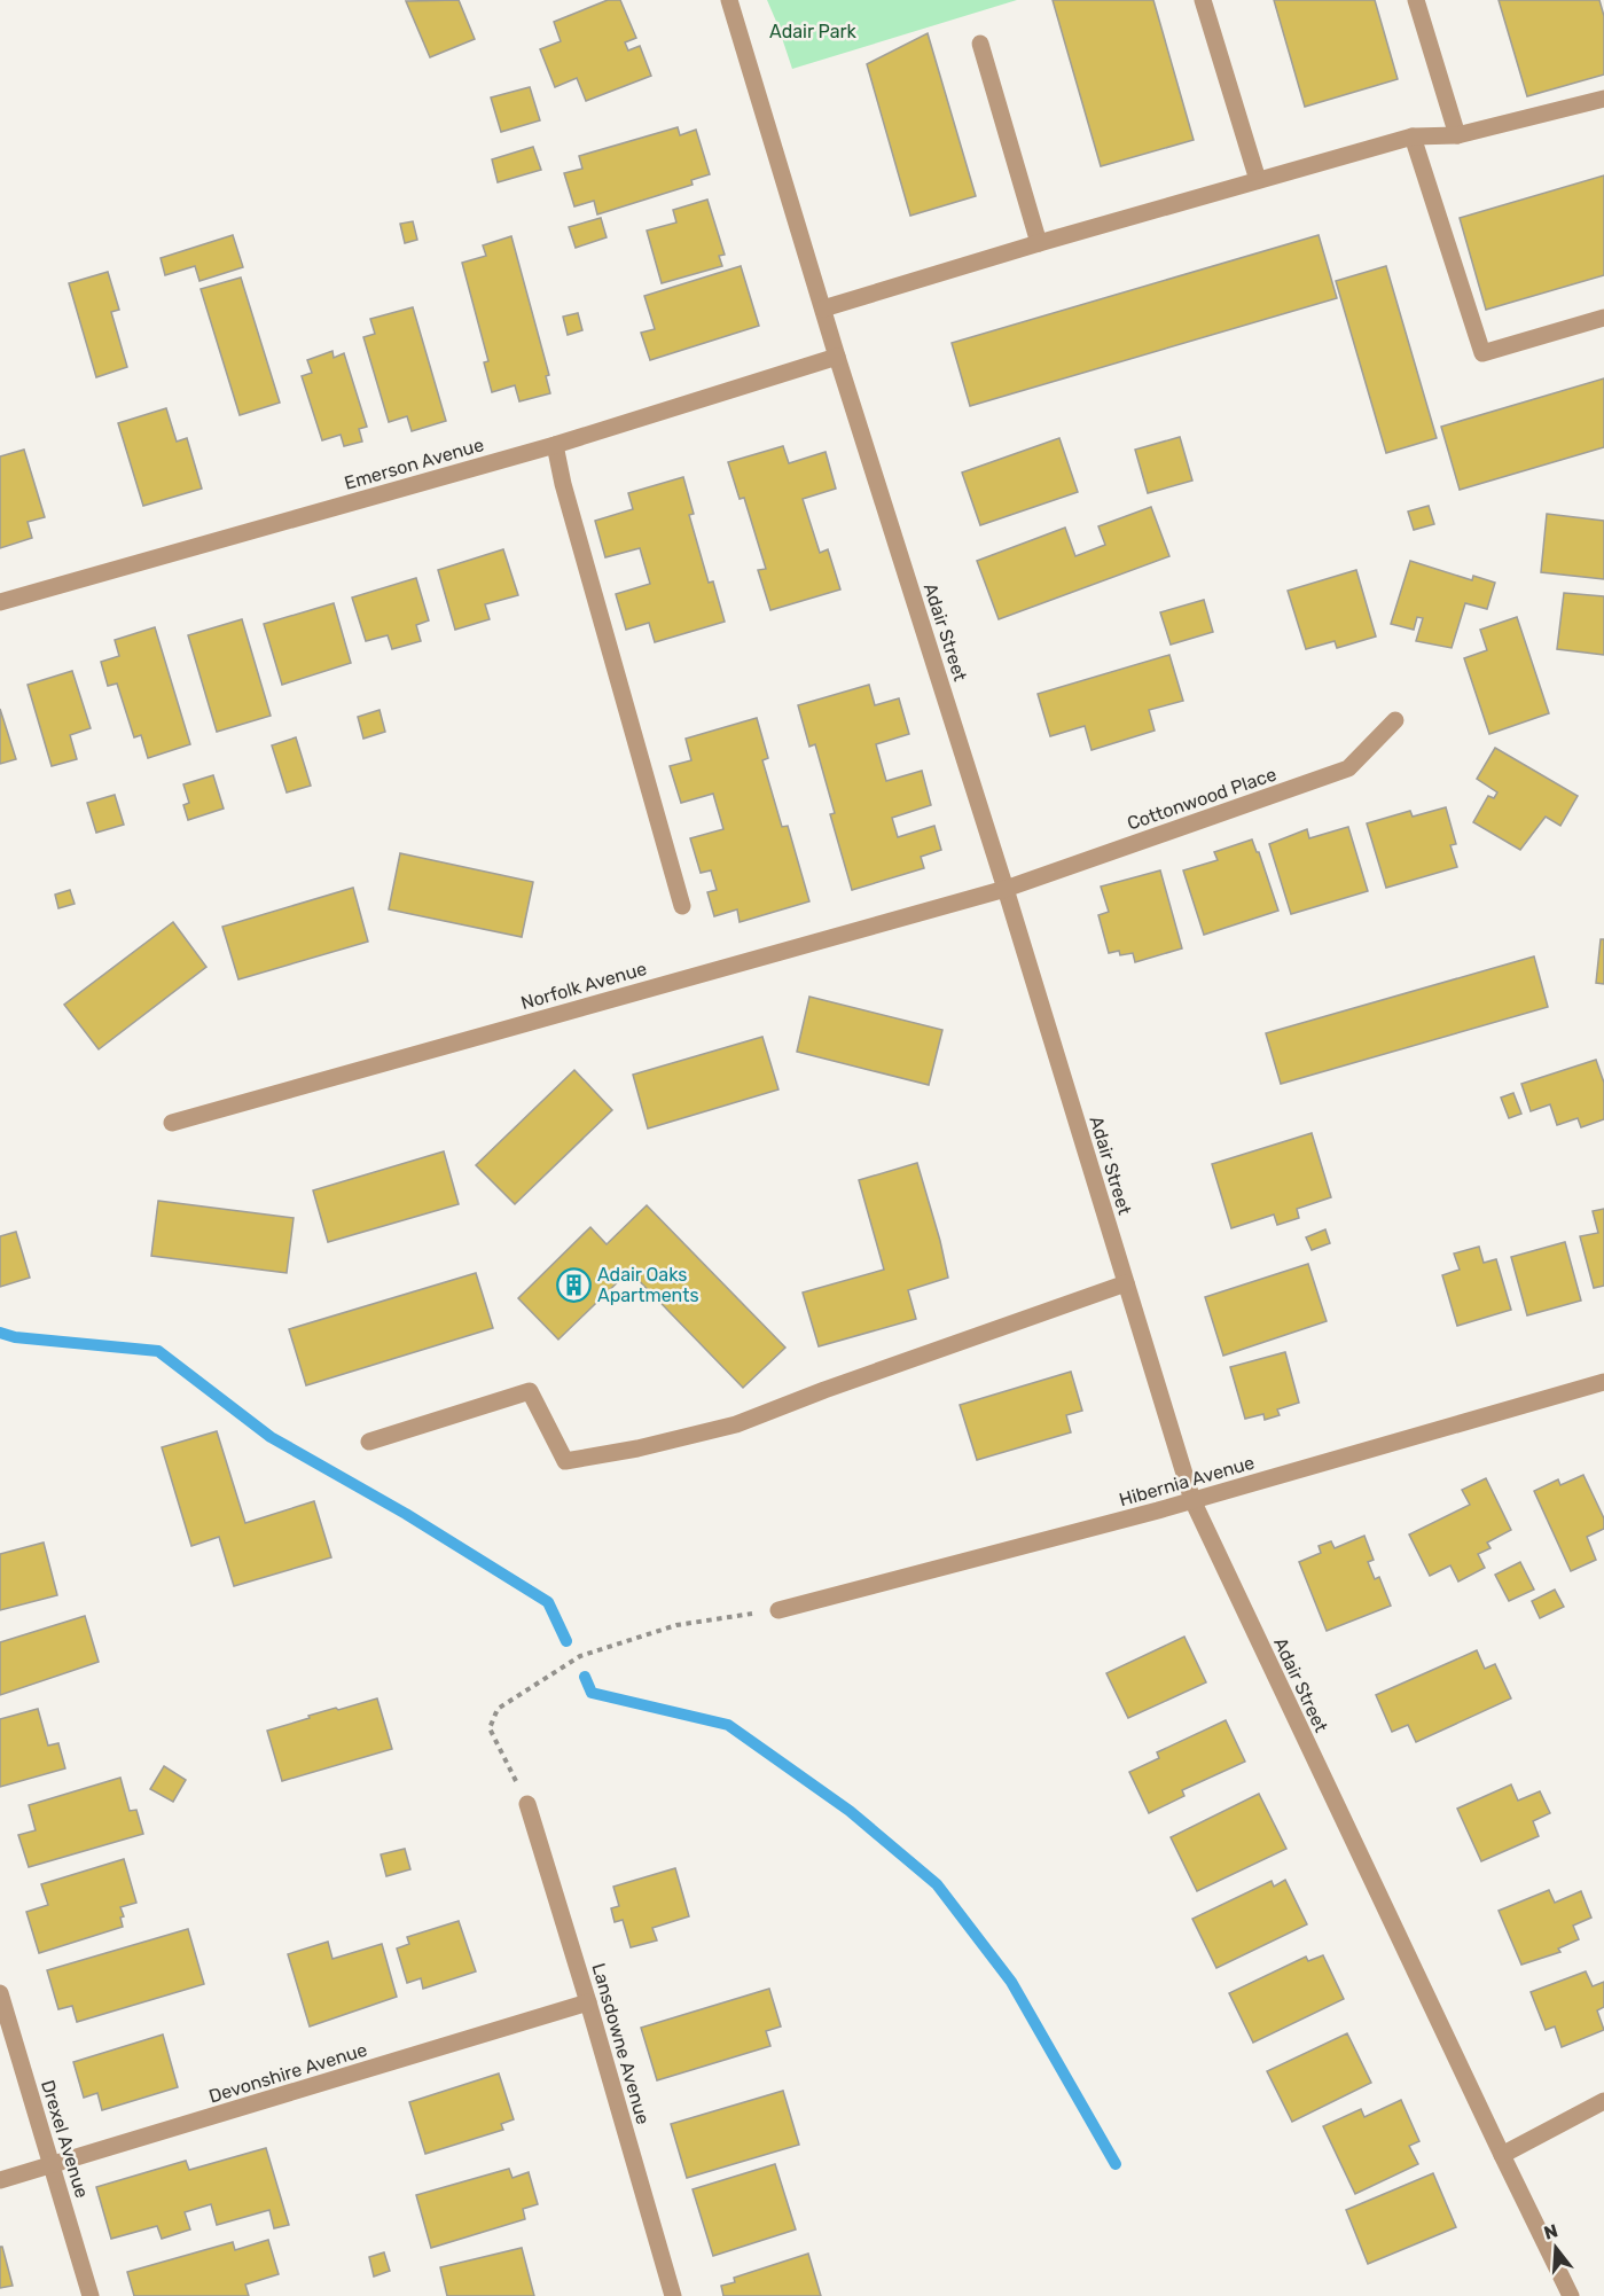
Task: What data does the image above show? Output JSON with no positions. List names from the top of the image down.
{
  "streets": {
    "street": [
      "Emerson Avenue",
      "Adair Street",
      "Cottonwood Place",
      "Norfolk Avenue",
      "Hibernia Avenue",
      "Lansdowne Avenue",
      "Devonshire Avenue",
      "Drexel Avenue"
    ]
  },
  "crossings": [
    ["Emerson Avenue", "Adair Street"],
    ["Adair Street", "Cottonwood Place"],
    ["Adair Street", "Norfolk Avenue"],
    ["Adair Street", "Hibernia Avenue"],
    ["Cottonwood Place", "Norfolk Avenue"],
    ["Lansdowne Avenue", "Devonshire Avenue"],
    ["Devonshire Avenue", "Drexel Avenue"]
  ],
  "parks": ["Adair Park"],
  "places": {
    "building": ["Adair Oaks Apartments"]
  },
  "north": "top"
}
